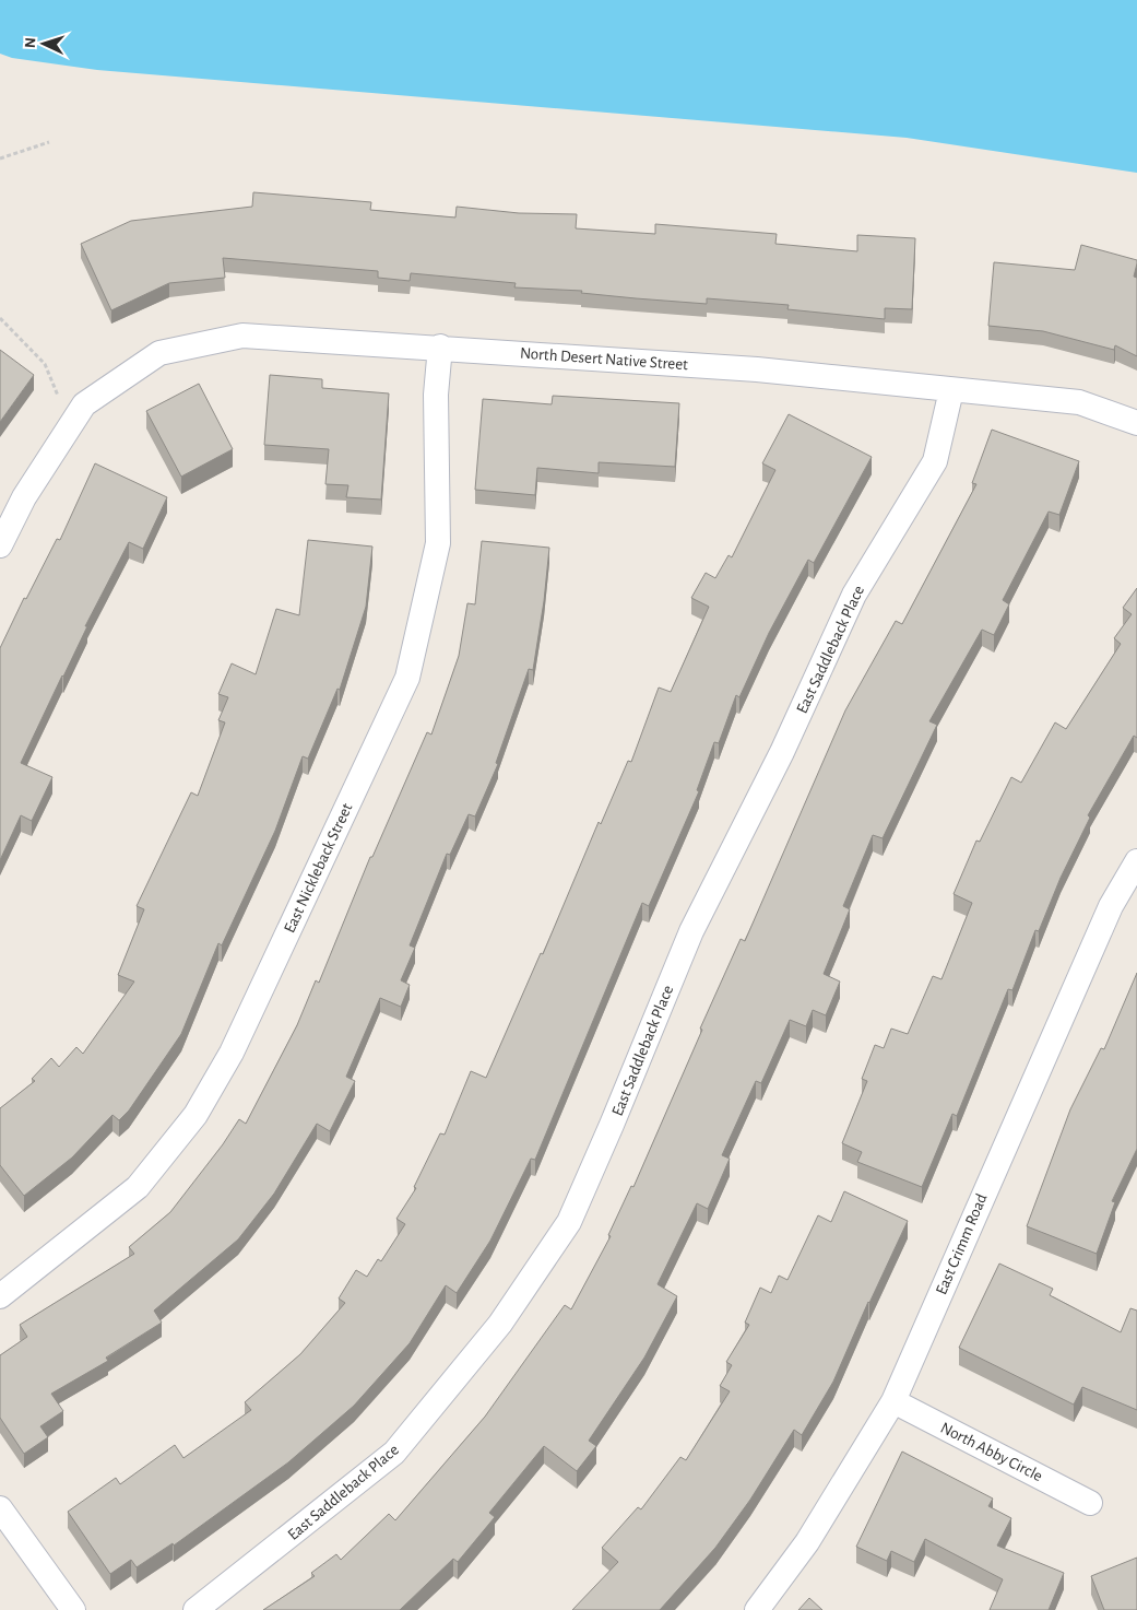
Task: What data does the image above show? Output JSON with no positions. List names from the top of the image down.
{
  "streets": {
    "street": [
      "North Desert Native Street",
      "East Saddleback Place",
      "East Nickleback Street",
      "East Crimm Road",
      "North Abby Circle"
    ]
  },
  "crossings": [
    ["North Desert Native Street", "East Saddleback Place"],
    ["North Desert Native Street", "East Nickleback Street"],
    ["East Crimm Road", "North Abby Circle"]
  ],
  "north": "left"
}
